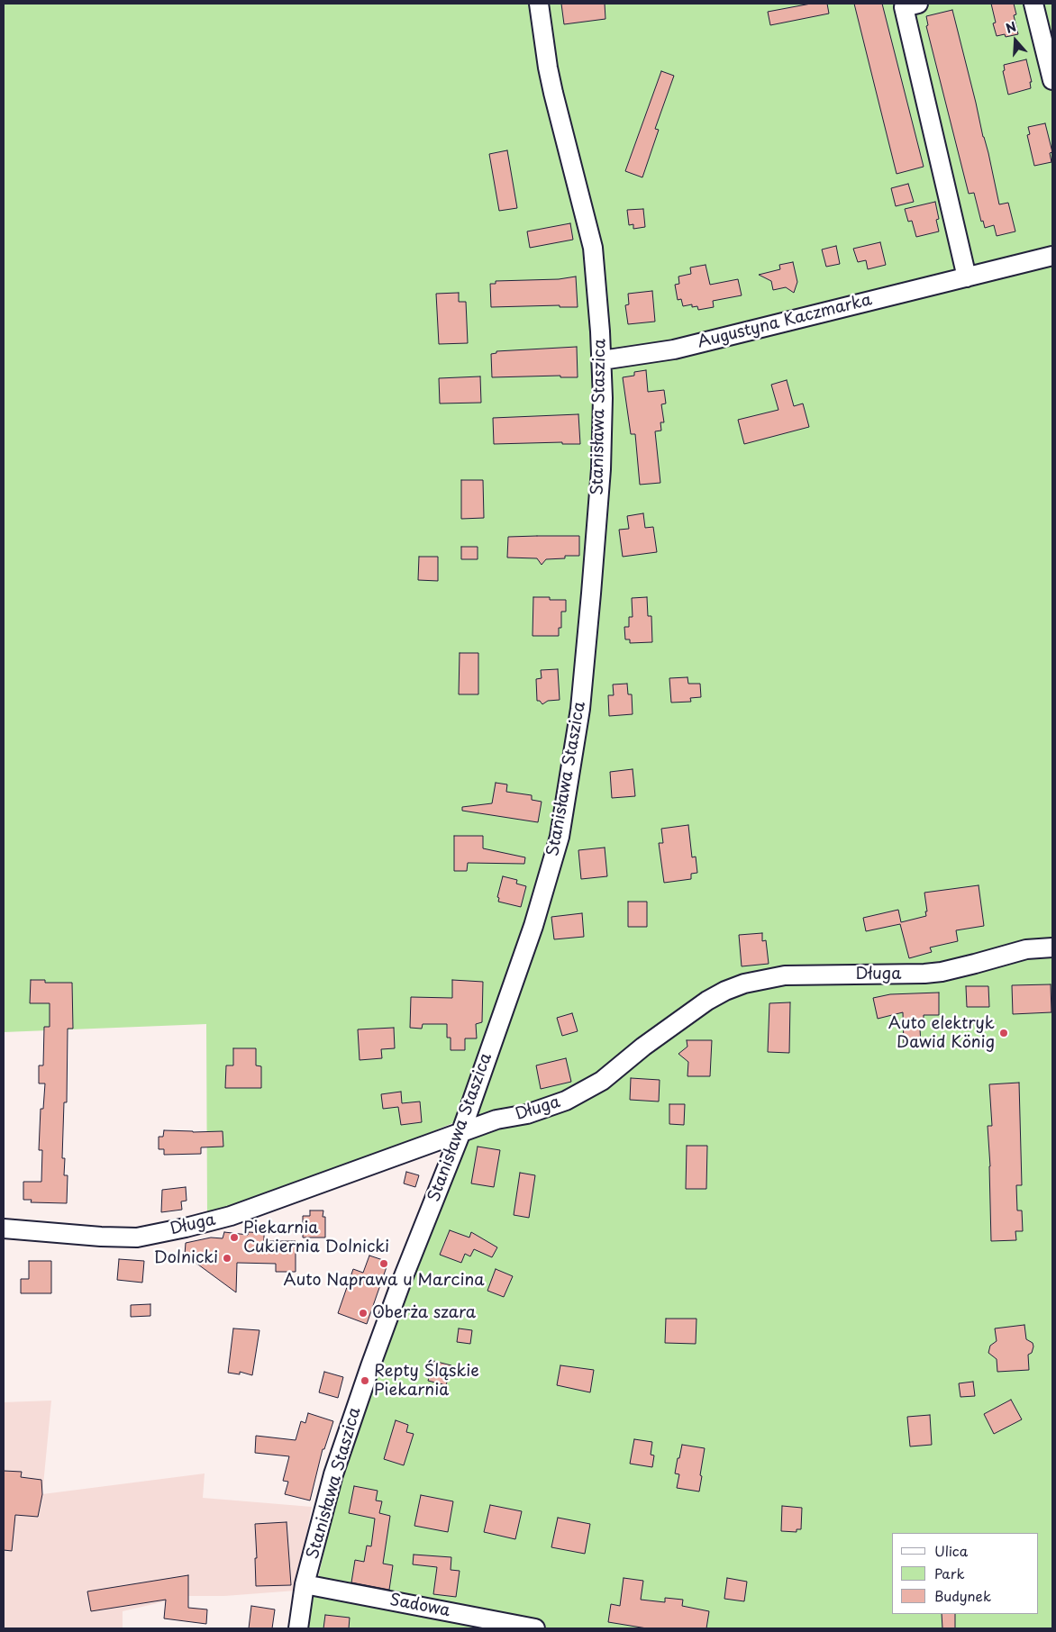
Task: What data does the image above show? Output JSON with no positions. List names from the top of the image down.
{
  "streets": {
    "street": [
      "Augustyna Kaczmarka",
      "Stanisława Staszica",
      "Długa",
      "Sadowa"
    ]
  },
  "crossings": [
    ["Augustyna Kaczmarka", "Stanisława Staszica"],
    ["Stanisława Staszica", "Długa"],
    ["Stanisława Staszica", "Sadowa"]
  ],
  "places": [
    "Auto elektryk Dawid König",
    "Piekarnia Cukiernia Dolnicki",
    "Dolnicki",
    "Auto Naprawa u Marcina",
    "Oberża szara",
    "Repty Śląskie Piekarnia"
  ],
  "legend": ["Ulica", "Park", "Budynek"],
  "north": "top"
}
